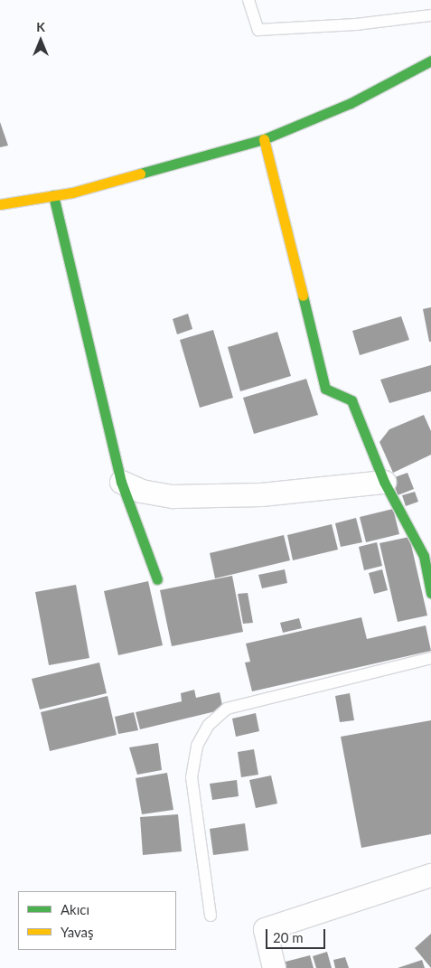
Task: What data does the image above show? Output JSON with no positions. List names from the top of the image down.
{
  "legend": ["Akıcı", "Yavaş"],
  "scale_bar": "20 m",
  "north": "top"
}
